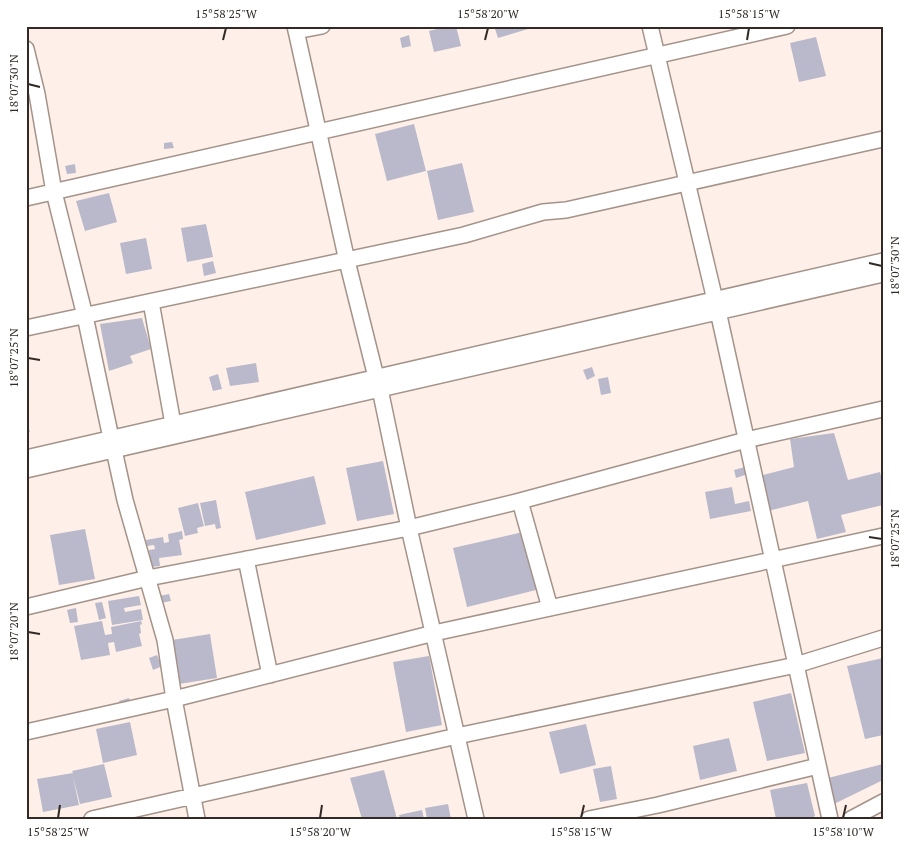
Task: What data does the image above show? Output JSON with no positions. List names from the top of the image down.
{
  "coordinates": [
    "15°58'25\"W",
    "15°58'20\"W",
    "15°58'15\"W",
    "18°07'30\"N",
    "18°07'25\"N",
    "18°07'20\"N",
    "15°58'10\"W"
  ]
}
